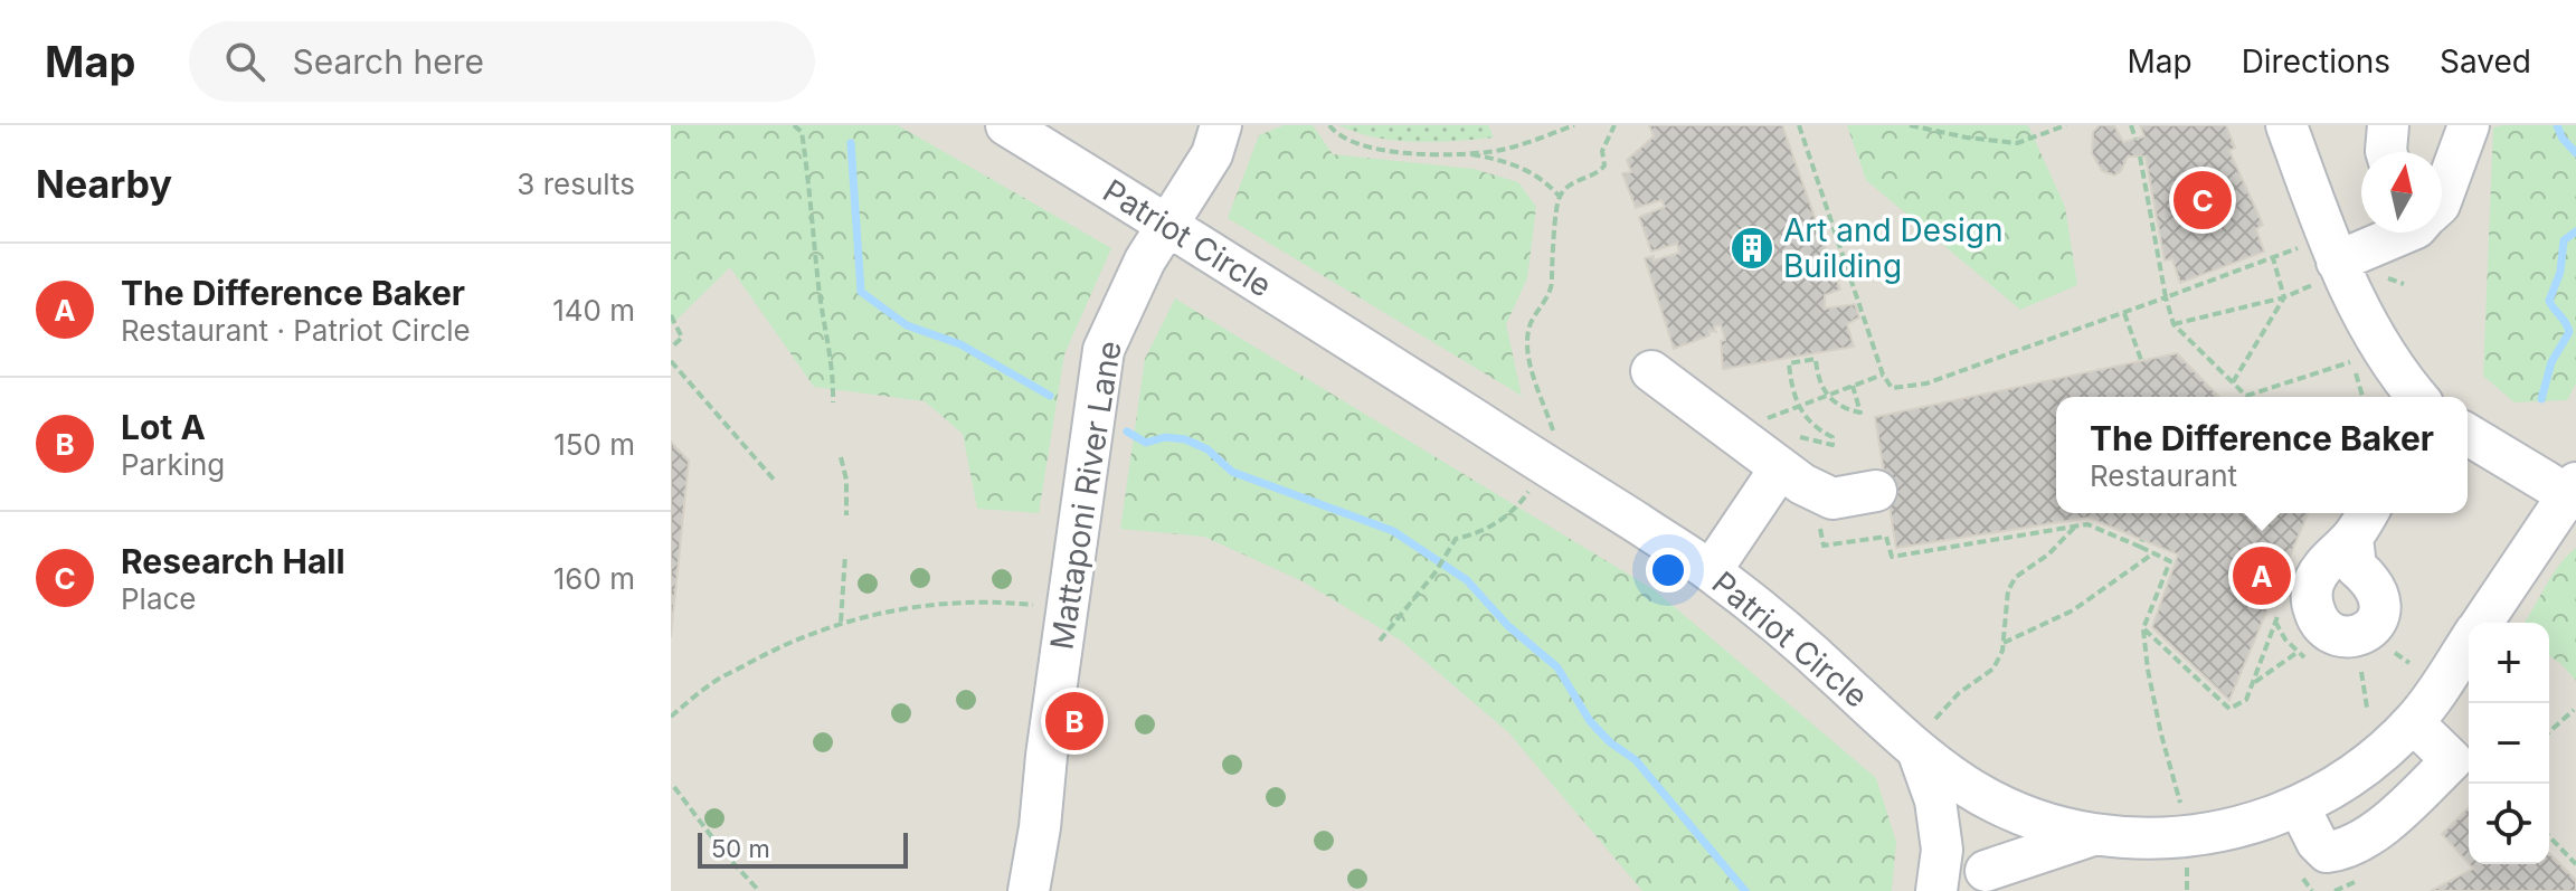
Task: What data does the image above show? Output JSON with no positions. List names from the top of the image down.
{
  "streets": {
    "street": ["Patriot Circle", "Mattaponi River Lane"]
  },
  "crossings": [
    ["Patriot Circle", "Mattaponi River Lane"]
  ],
  "places": {
    "building": ["Art and Design Building"]
  },
  "scale_bar": "50 m",
  "north": "top",
  "page": {
    "header": "Map",
    "search": "Search here",
    "nav": ["Map", "Directions", "Saved"],
    "heading": ["Nearby", "3 results"],
    "pins": ["C", "A", "B"],
    "list": [
      {
        "mark": "A",
        "name": "The Difference Baker",
        "note": "Restaurant · Patriot Circle",
        "value": "140 m"
      },
      {
        "mark": "B",
        "name": "Lot A",
        "note": "Parking",
        "value": "150 m"
      },
      {
        "mark": "C",
        "name": "Research Hall",
        "note": "Place",
        "value": "160 m"
      }
    ],
    "popup": ["The Difference Baker", "Restaurant"],
    "map_buttons": ["+", "−"],
    "scale": "50 m"
  }
}
